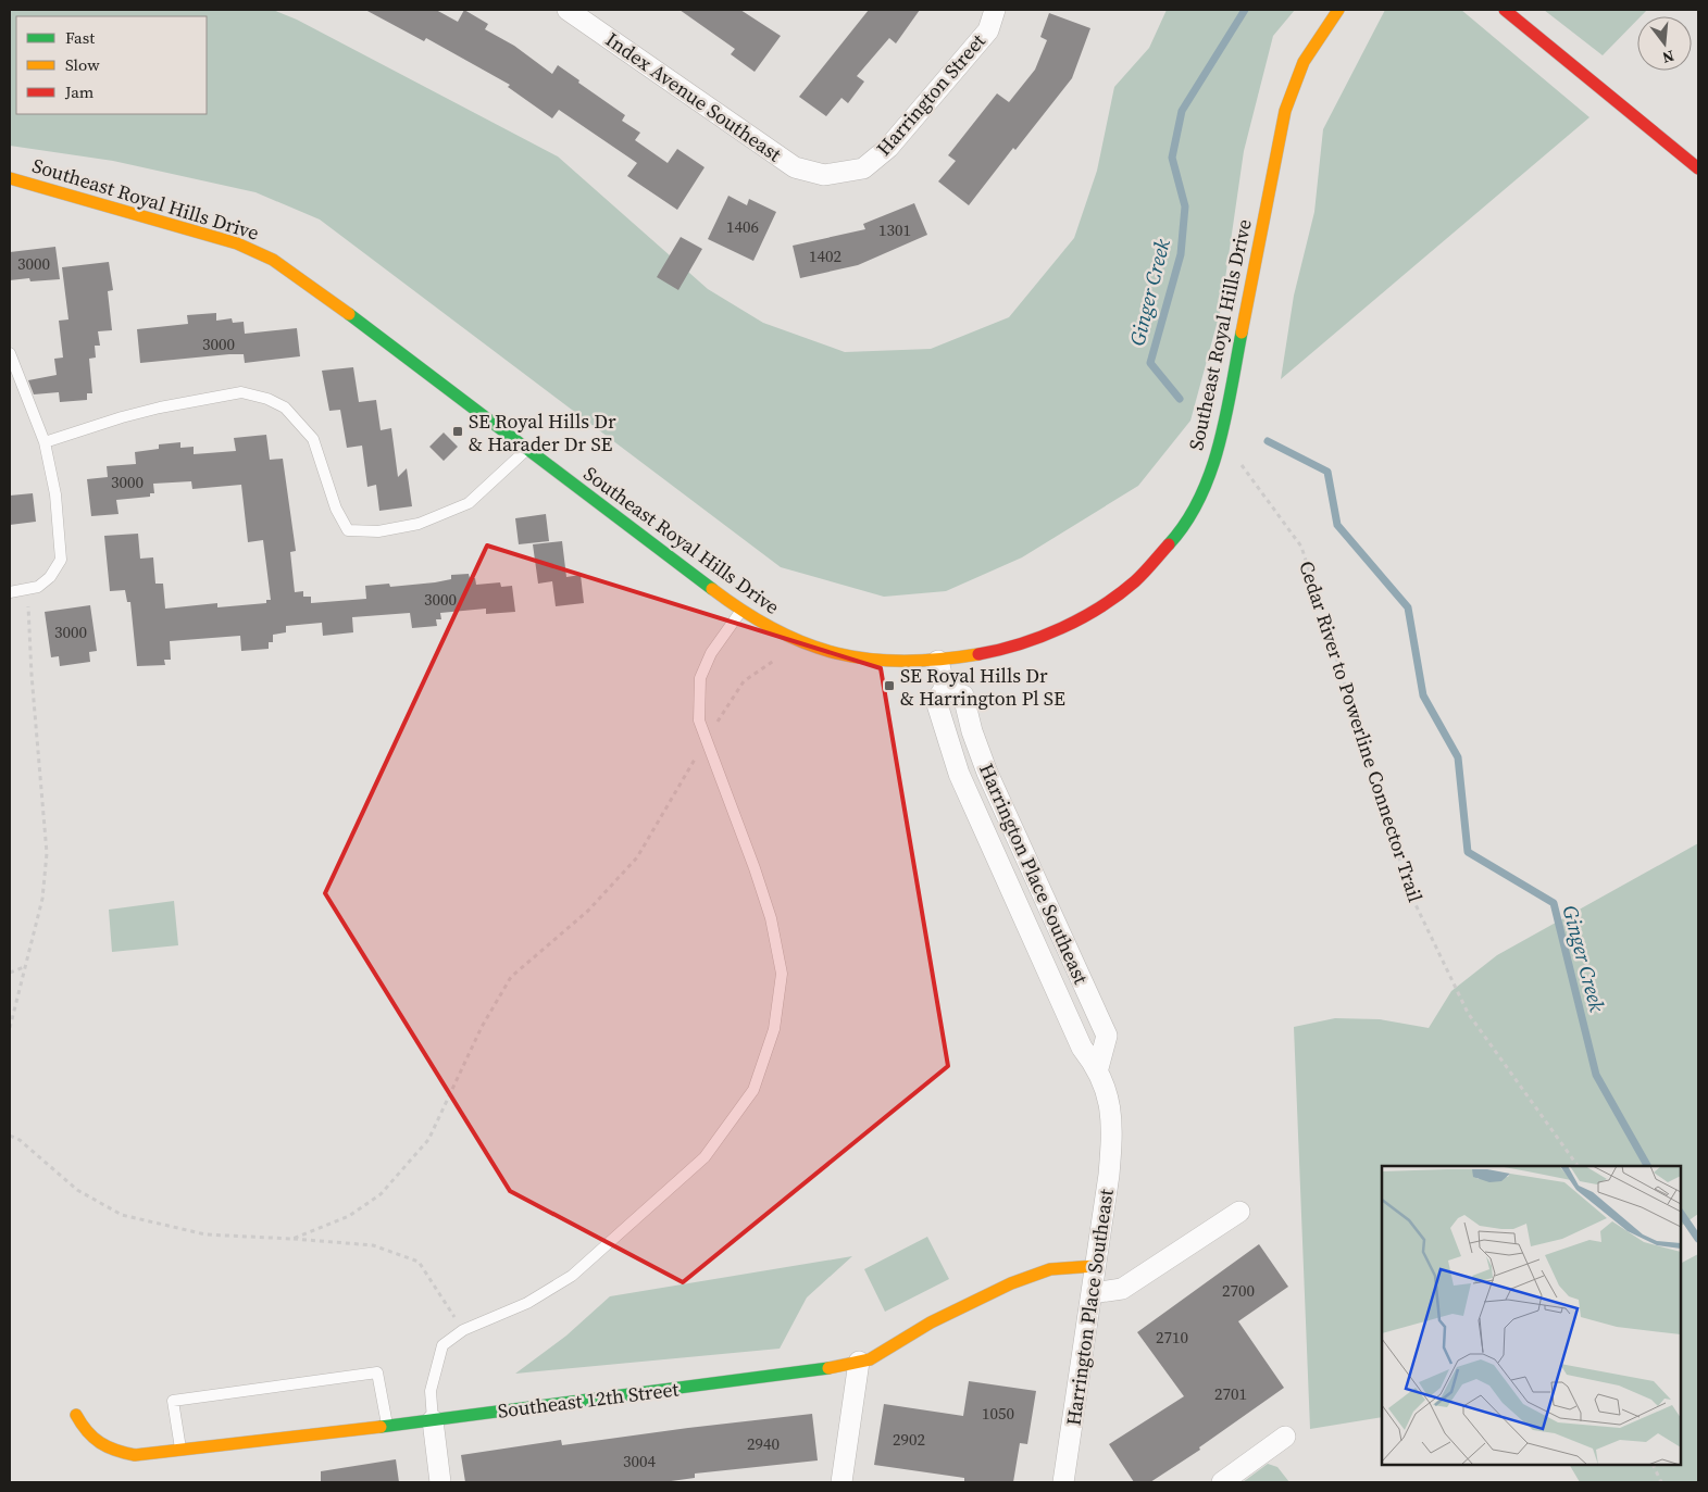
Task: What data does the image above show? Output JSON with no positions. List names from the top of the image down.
{
  "streets": {
    "street": [
      "Harrington Street",
      "Index Avenue Southeast",
      "Southeast Royal Hills Drive",
      "Harrington Place Southeast",
      "Southeast 12th Street"
    ],
    "path": ["Cedar River to Powerline Connector Trail"]
  },
  "crossings": [
    ["Harrington Street", "Index Avenue Southeast"],
    ["Southeast Royal Hills Drive", "Harrington Place Southeast"],
    ["Harrington Place Southeast", "Southeast 12th Street"]
  ],
  "water": ["Ginger Creek"],
  "places": {
    "transit": ["SE Royal Hills Dr & Harader Dr SE", "SE Royal Hills Dr & Harrington Pl SE"]
  },
  "house_numbers": [
    "1406",
    "1301",
    "1402",
    "3000",
    "3000",
    "3000",
    "3000",
    "3000",
    "2700",
    "2710",
    "2701",
    "1050",
    "2902",
    "2940",
    "3004"
  ],
  "legend": ["Fast", "Slow", "Jam"],
  "north": "bottom"
}
